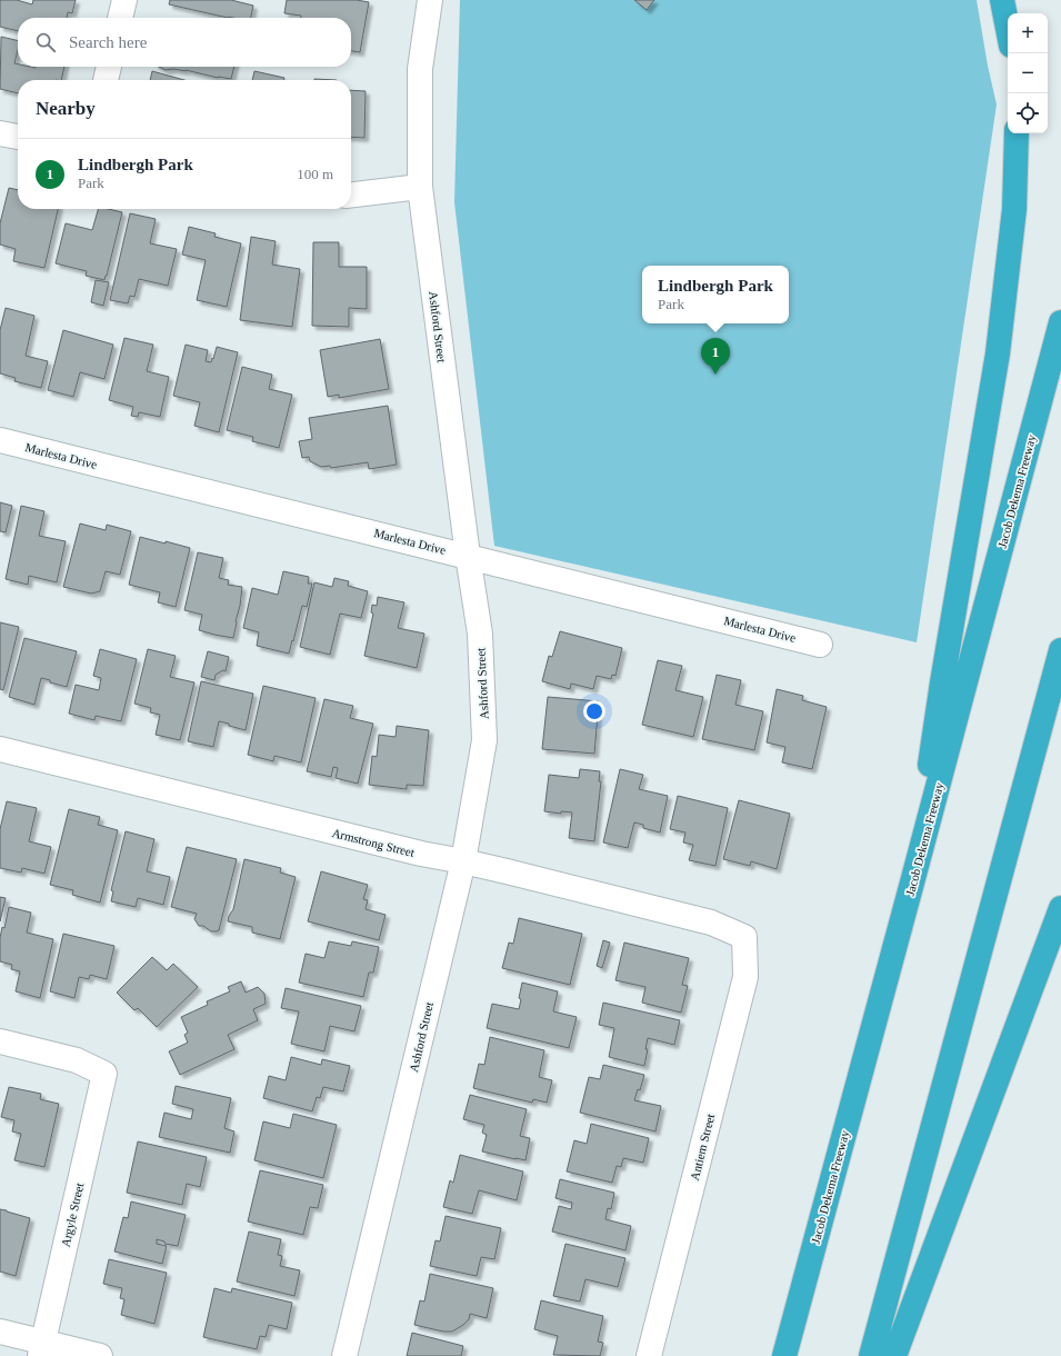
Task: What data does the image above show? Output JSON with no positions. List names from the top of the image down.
{
  "streets": {
    "highway": ["Jacob Dekema Freeway"],
    "street": [
      "Ashford Street",
      "Marlesta Drive",
      "Armstrong Street",
      "Antiem Street",
      "Argyle Street"
    ]
  },
  "crossings": [
    ["Ashford Street", "Marlesta Drive"],
    ["Ashford Street", "Armstrong Street"],
    ["Armstrong Street", "Antiem Street"]
  ],
  "page": {
    "map_buttons": ["+", "−"],
    "search": "Search here",
    "heading": "Nearby",
    "list": [
      {
        "mark": "1",
        "name": "Lindbergh Park",
        "note": "Park",
        "value": "100 m"
      }
    ],
    "popup": ["Lindbergh Park", "Park"],
    "pins": "1"
  }
}
